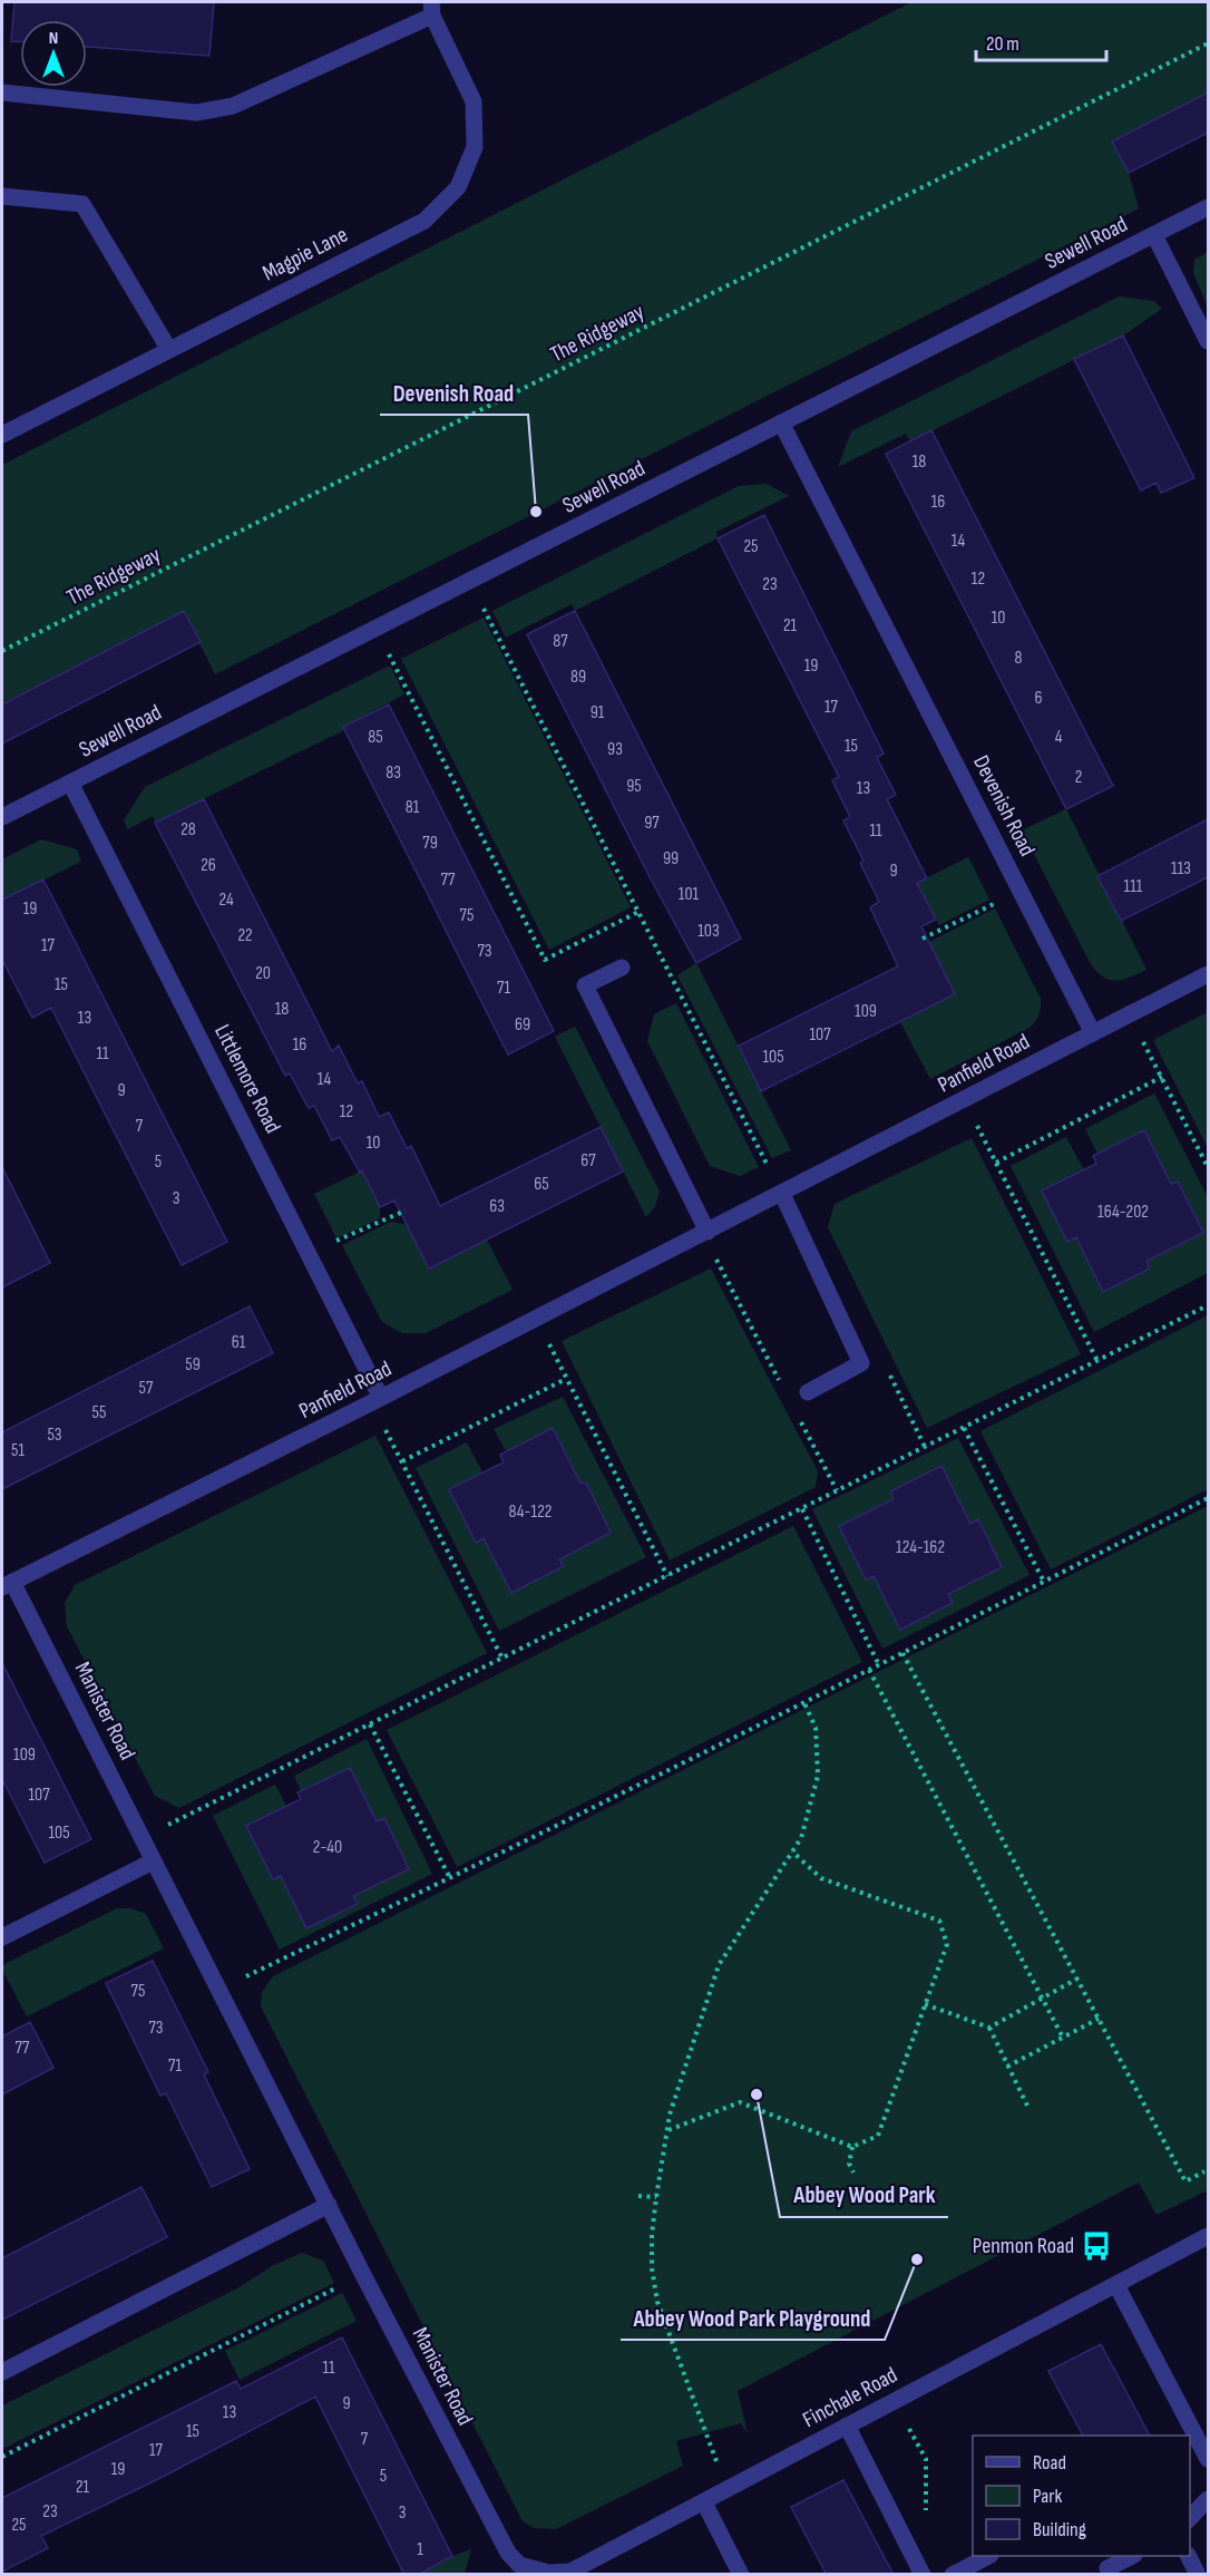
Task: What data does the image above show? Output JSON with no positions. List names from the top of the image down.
{
  "streets": {
    "street": [
      "Sewell Road",
      "Magpie Lane",
      "Devenish Road",
      "Panfield Road",
      "Littlemore Road",
      "Manister Road",
      "Finchale Road"
    ],
    "path": ["The Ridgeway"]
  },
  "crossings": [
    ["Sewell Road", "Devenish Road"],
    ["Sewell Road", "Littlemore Road"],
    ["Devenish Road", "Panfield Road"],
    ["Panfield Road", "Littlemore Road"],
    ["Panfield Road", "Manister Road"],
    ["Manister Road", "Finchale Road"]
  ],
  "places": {
    "other": ["Devenish Road", "Abbey Wood Park", "Abbey Wood Park Playground"],
    "bus stop": ["Penmon Road"]
  },
  "house_numbers": [
    "18",
    "16",
    "14",
    "25",
    "12",
    "23",
    "10",
    "21",
    "87",
    "8",
    "19",
    "89",
    "6",
    "17",
    "91",
    "85",
    "4",
    "15",
    "93",
    "83",
    "2",
    "95",
    "13",
    "81",
    "97",
    "28",
    "11",
    "79",
    "99",
    "26",
    "113",
    "9",
    "77",
    "111",
    "101",
    "24",
    "19",
    "75",
    "103",
    "22",
    "17",
    "73",
    "20",
    "15",
    "71",
    "18",
    "109",
    "13",
    "69",
    "107",
    "16",
    "11",
    "105",
    "14",
    "9",
    "12",
    "7",
    "10",
    "67",
    "5",
    "65",
    "3",
    "63",
    "164-202",
    "61",
    "59",
    "57",
    "55",
    "53",
    "51",
    "84-122",
    "124-162",
    "109",
    "107",
    "105",
    "2-40",
    "75",
    "73",
    "77",
    "71",
    "11",
    "9",
    "13",
    "15",
    "7",
    "17",
    "19",
    "5",
    "21",
    "23",
    "3",
    "25",
    "1"
  ],
  "legend": ["Road", "Park", "Building"],
  "scale_bar": "20 m",
  "north": "top"
}
